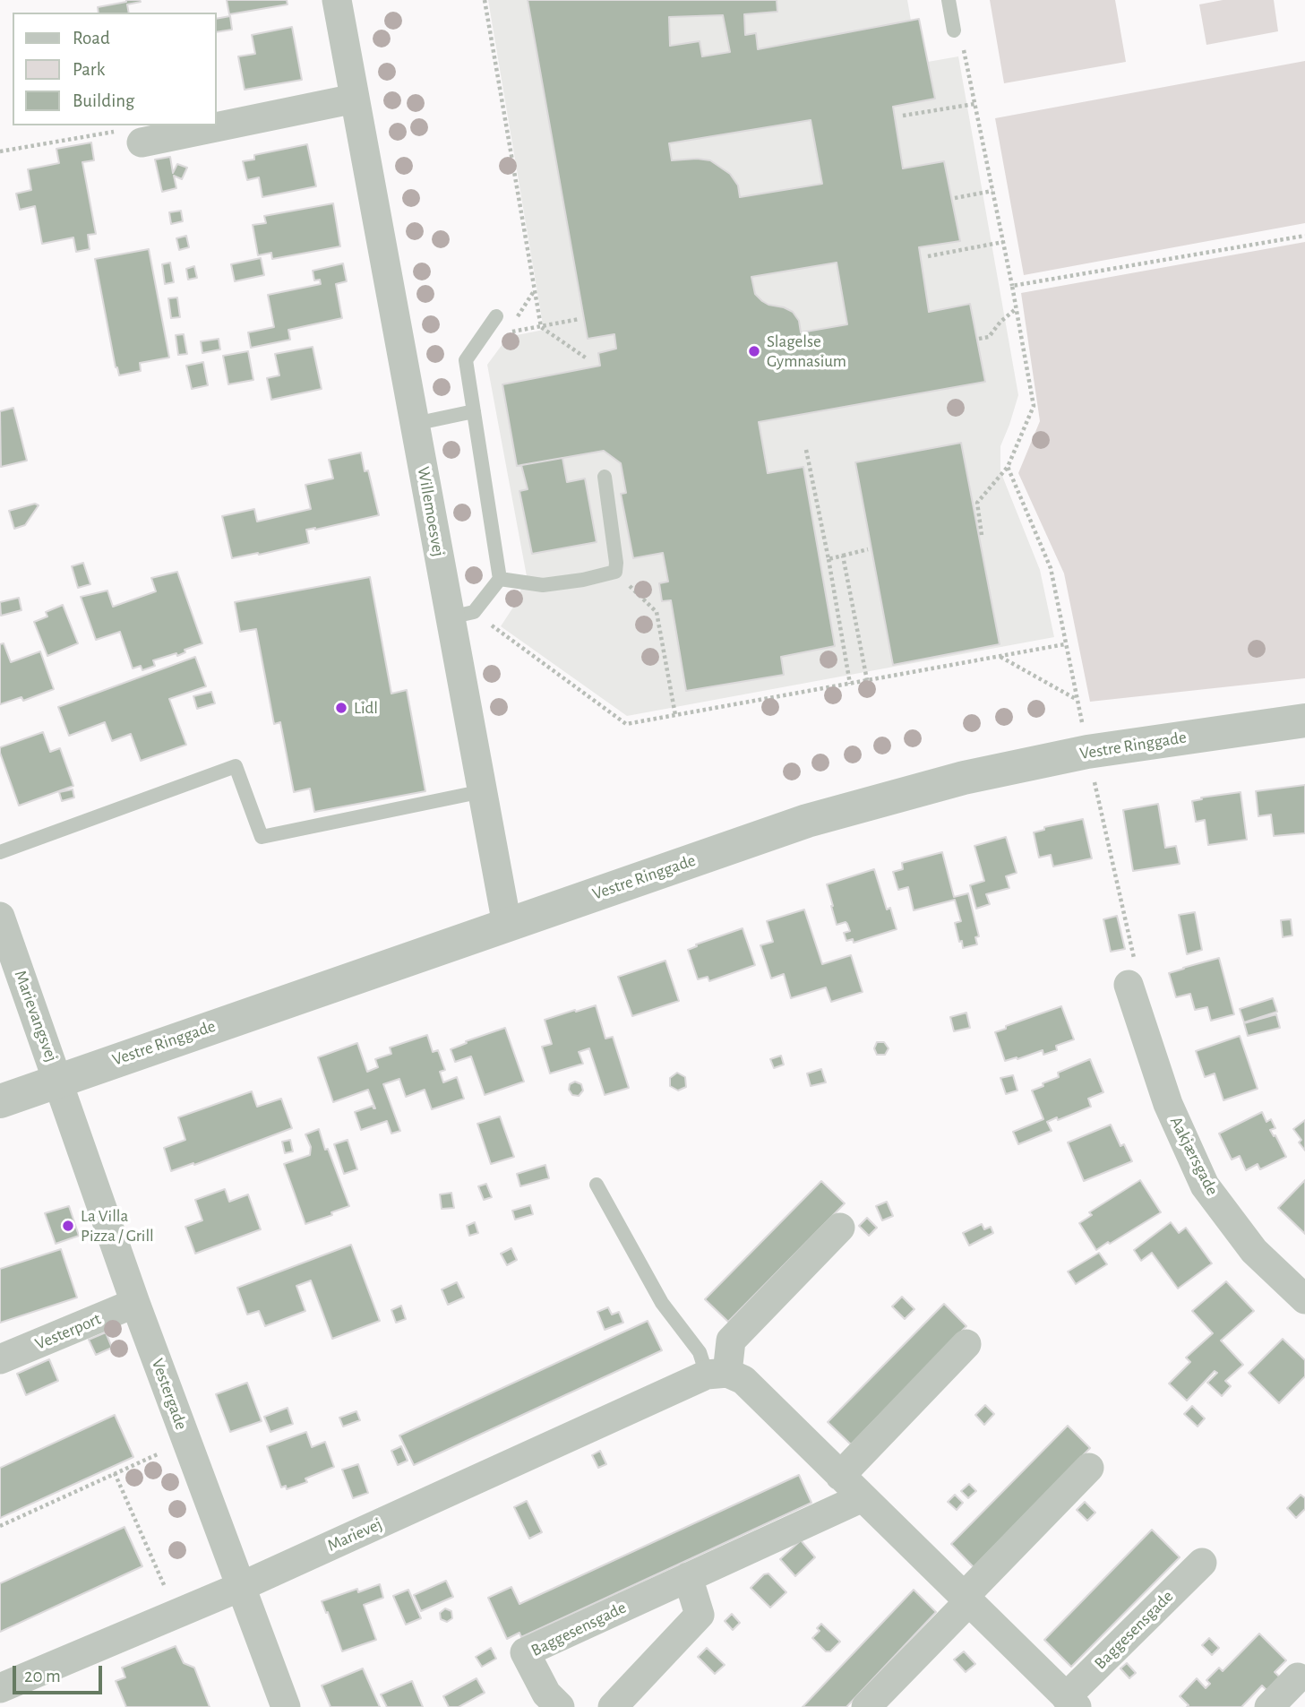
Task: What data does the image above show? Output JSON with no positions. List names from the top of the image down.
{
  "streets": {
    "street": [
      "Willemoesvej",
      "Vestre Ringgade",
      "Marievangsvej",
      "Aakjærsgade",
      "Vesterport",
      "Vestergade",
      "Marievej",
      "Baggesensgade"
    ]
  },
  "crossings": [
    ["Willemoesvej", "Vestre Ringgade"],
    ["Vestre Ringgade", "Marievangsvej"],
    ["Vestre Ringgade", "Vestergade"],
    ["Marievangsvej", "Vestergade"],
    ["Vesterport", "Vestergade"],
    ["Vestergade", "Marievej"],
    ["Marievej", "Baggesensgade"]
  ],
  "places": ["Slagelse Gymnasium", "Lidl", "La Villa Pizza / Grill"],
  "legend": ["Road", "Park", "Building"],
  "scale_bar": "20 m"
}
